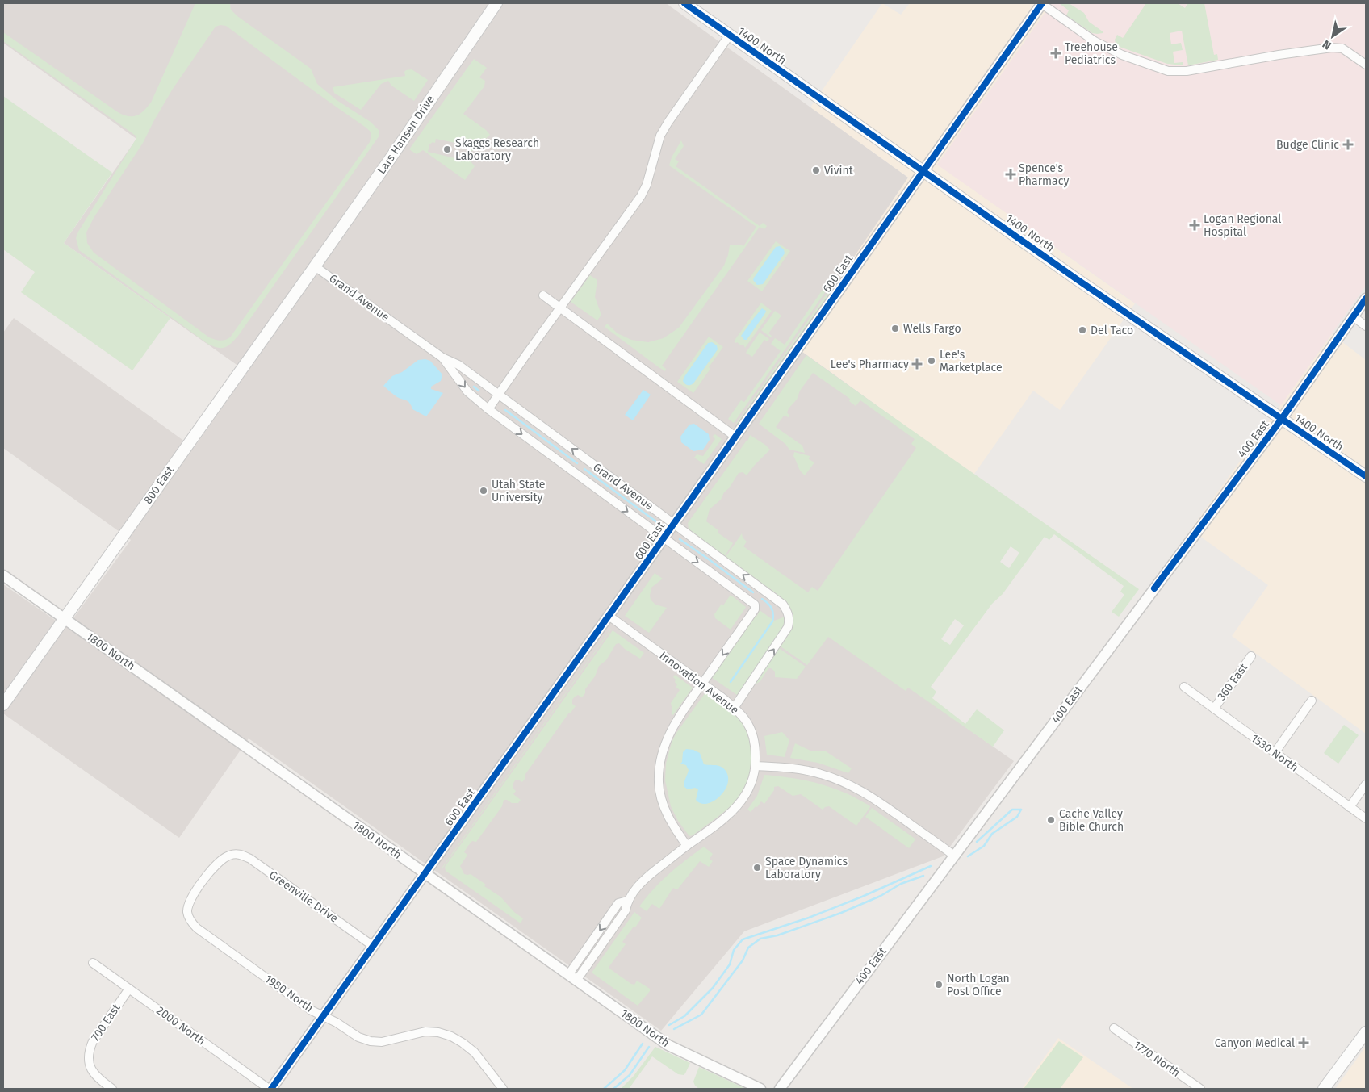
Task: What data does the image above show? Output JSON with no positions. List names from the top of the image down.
{
  "streets": {
    "main road": ["1400 North", "Lars Hansen Drive", "800 East"],
    "street": [
      "600 East",
      "Grand Avenue",
      "400 East",
      "1800 North",
      "360 East",
      "Innovation Avenue",
      "1530 North",
      "Greenville Drive",
      "1980 North",
      "700 East",
      "2000 North",
      "1770 North"
    ]
  },
  "crossings": [
    ["1400 North", "600 East"],
    ["1400 North", "400 East"],
    ["Lars Hansen Drive", "Grand Avenue"],
    ["Lars Hansen Drive", "800 East"],
    ["600 East", "Grand Avenue"],
    ["600 East", "1800 North"],
    ["600 East", "Innovation Avenue"],
    ["600 East", "Greenville Drive"],
    ["600 East", "1980 North"],
    ["600 East", "2000 North"],
    ["Grand Avenue", "800 East"],
    ["Grand Avenue", "Innovation Avenue"],
    ["800 East", "1800 North"],
    ["1800 North", "Innovation Avenue"],
    ["360 East", "1530 North"],
    ["Greenville Drive", "1980 North"],
    ["700 East", "2000 North"]
  ],
  "places": {
    "health": [
      "Treehouse Pediatrics",
      "Budge Clinic",
      "Spence's Pharmacy",
      "Logan Regional Hospital",
      "Lee's Pharmacy",
      "Canyon Medical"
    ],
    "other": [
      "Skaggs Research Laboratory",
      "Vivint",
      "Wells Fargo",
      "Del Taco",
      "Lee's Marketplace",
      "Utah State University",
      "Cache Valley Bible Church",
      "Space Dynamics Laboratory",
      "North Logan Post Office"
    ]
  },
  "north": "bottom left"
}
